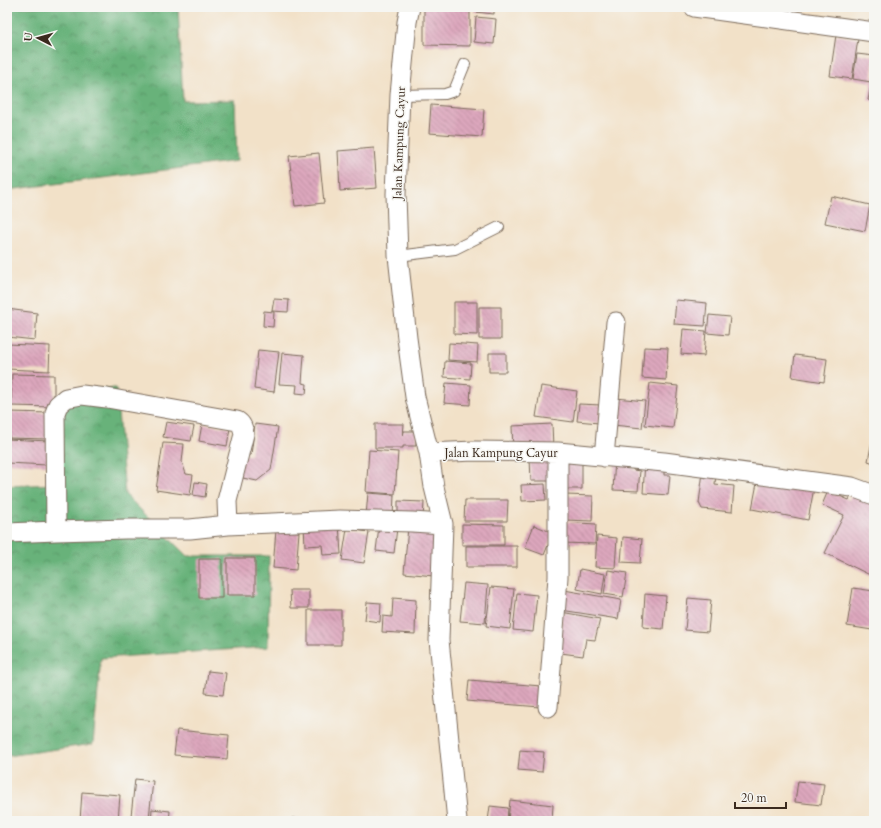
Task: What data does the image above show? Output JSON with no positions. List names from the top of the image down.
{
  "streets": {
    "street": ["Jalan Kampung Cayur"]
  },
  "scale_bar": "20 m",
  "north": "left"
}
